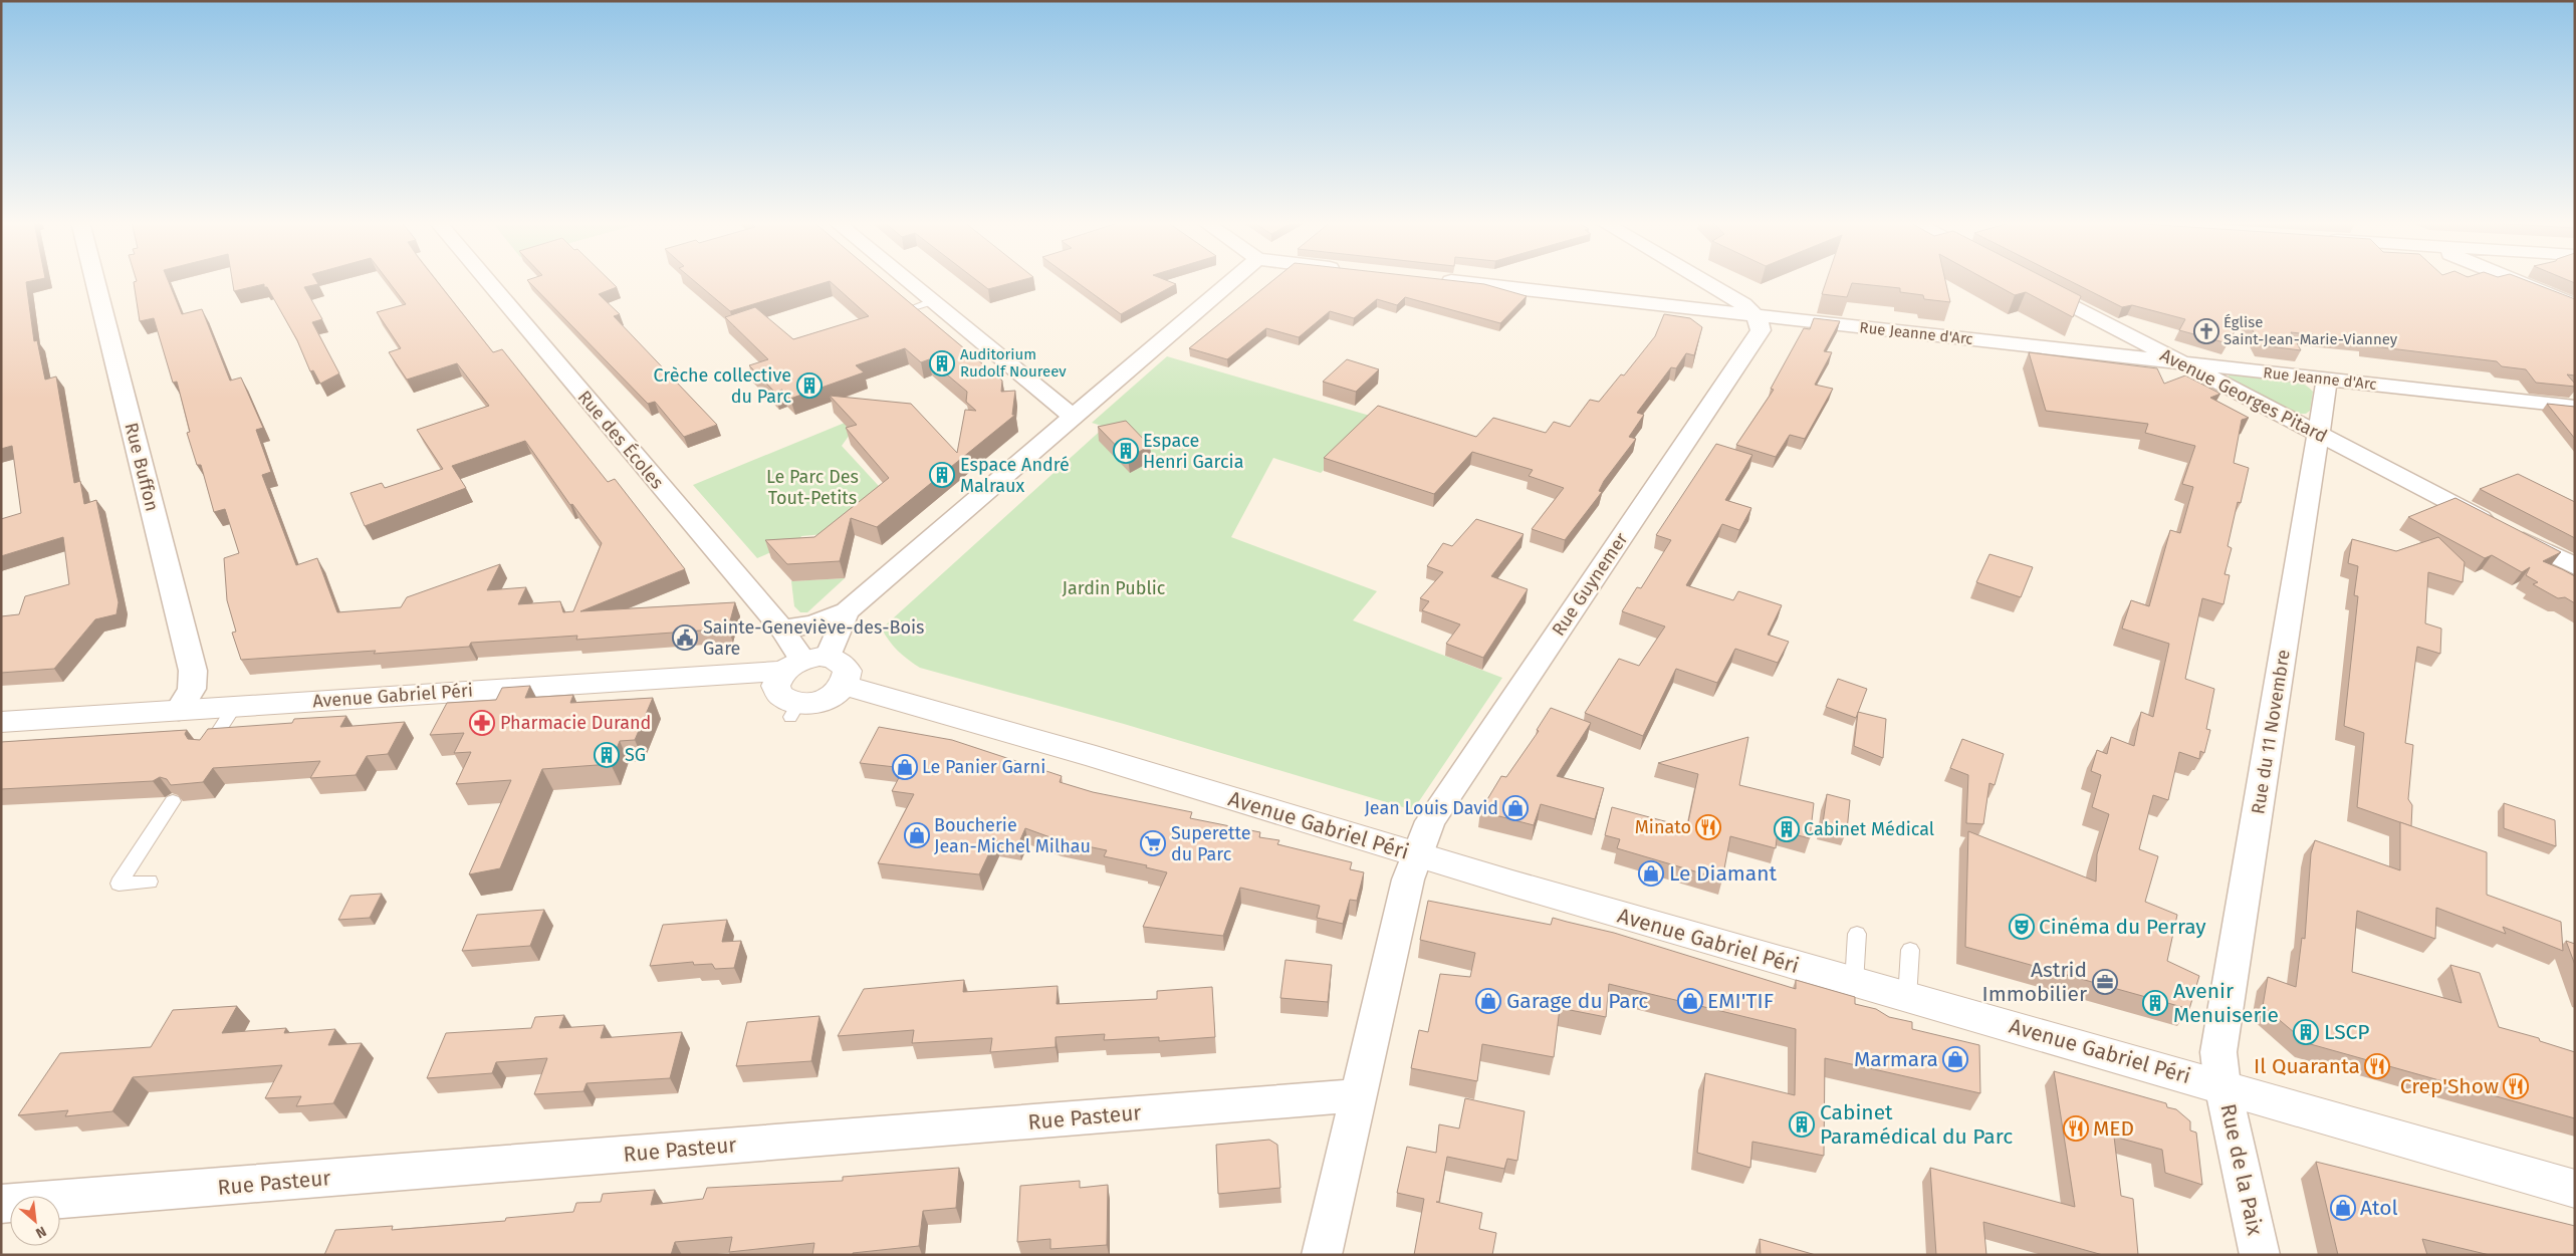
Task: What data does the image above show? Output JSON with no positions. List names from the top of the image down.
{
  "streets": {
    "street": [
      "Rue Jeanne d'Arc",
      "Avenue Georges Pitard",
      "Rue des Écoles",
      "Rue Buffon",
      "Rue Guynemer",
      "Avenue Gabriel Péri",
      "Rue du 11 Novembre",
      "Rue Pasteur",
      "Rue de la Paix"
    ]
  },
  "crossings": [
    ["Rue Jeanne d'Arc", "Avenue Georges Pitard"],
    ["Rue Jeanne d'Arc", "Rue Guynemer"],
    ["Rue Jeanne d'Arc", "Rue du 11 Novembre"],
    ["Avenue Georges Pitard", "Rue du 11 Novembre"],
    ["Rue des Écoles", "Avenue Gabriel Péri"],
    ["Rue Buffon", "Avenue Gabriel Péri"],
    ["Rue Guynemer", "Avenue Gabriel Péri"],
    ["Rue Guynemer", "Rue Pasteur"],
    ["Avenue Gabriel Péri", "Rue du 11 Novembre"],
    ["Avenue Gabriel Péri", "Rue de la Paix"],
    ["Rue du 11 Novembre", "Rue de la Paix"]
  ],
  "parks": ["Le Parc Des Tout-Petits", "Jardin Public"],
  "places": {
    "church": ["Église Saint-Jean-Marie-Vianney"],
    "building": [
      "Auditorium Rudolf Noureev",
      "Crèche collective du Parc",
      "Espace Henri Garcia",
      "Espace André Malraux",
      "SG",
      "Cabinet Médical",
      "Avenir Menuiserie",
      "LSCP",
      "Cabinet Paramédical du Parc"
    ],
    "public building": ["Sainte-Geneviève-des-Bois Gare"],
    "pharmacy": ["Pharmacie Durand"],
    "shop": [
      "Le Panier Garni",
      "Jean Louis David",
      "Boucherie Jean-Michel Milhau",
      "Le Diamant",
      "Garage du Parc",
      "EMI'TIF",
      "Marmara",
      "Atol"
    ],
    "restaurant": [
      "Minato",
      "Il Quaranta",
      "Crep'Show",
      "MED"
    ],
    "supermarket": ["Superette du Parc"],
    "theatre": ["Cinéma du Perray"],
    "office": ["Astrid Immobilier"]
  },
  "north": "bottom right"
}
